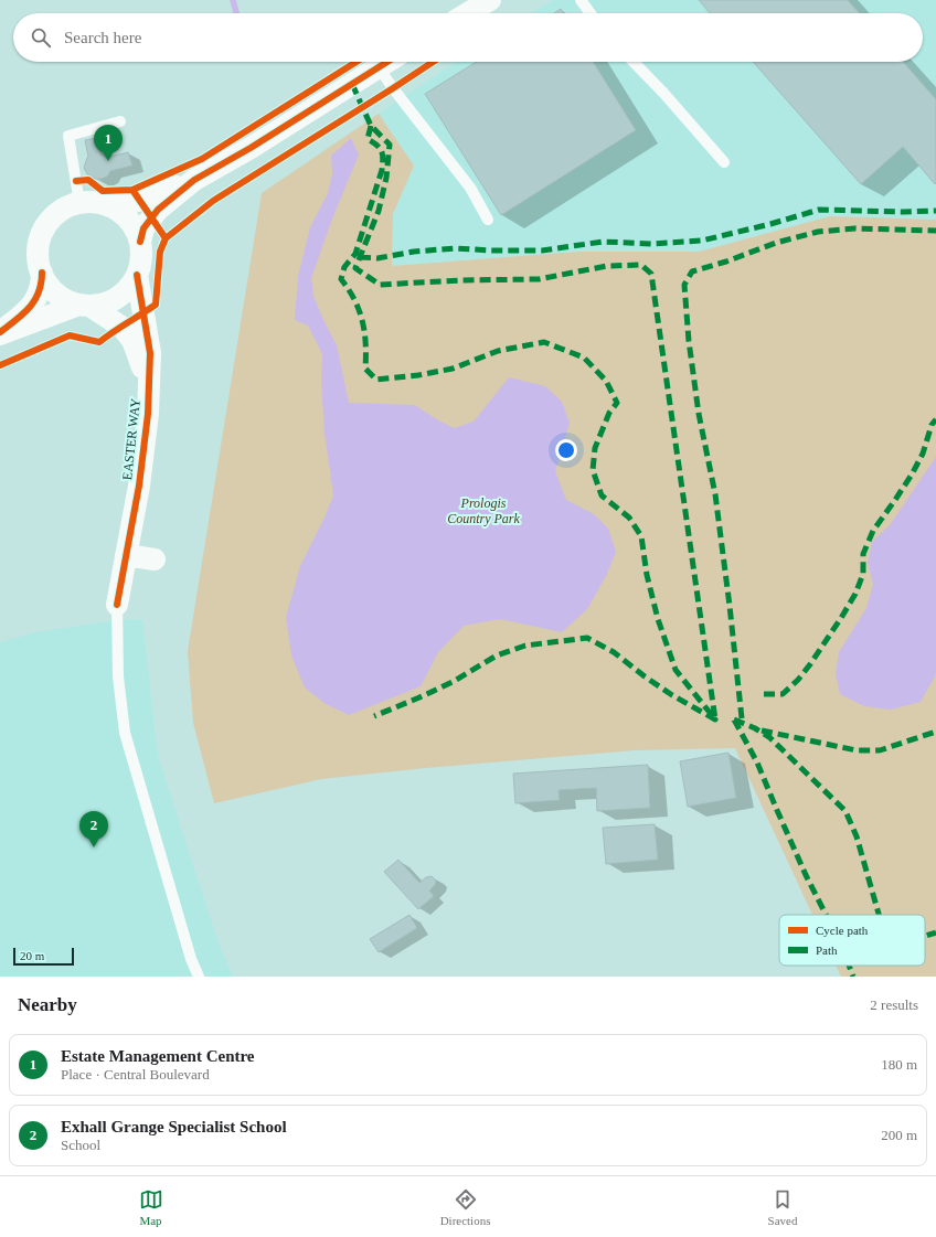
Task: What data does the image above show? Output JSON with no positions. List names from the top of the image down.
{
  "streets": {
    "street": ["EASTER WAY"]
  },
  "parks": ["Prologis Country Park"],
  "legend": ["Cycle path", "Path"],
  "scale_bar": "20 m",
  "page": {
    "search": "Search here",
    "pins": ["1", "2"],
    "scale": "20 m",
    "heading": ["Nearby", "2 results"],
    "list": [
      {
        "mark": "1",
        "name": "Estate Management Centre",
        "note": "Place · Central Boulevard",
        "value": "180 m"
      },
      {
        "mark": "2",
        "name": "Exhall Grange Specialist School",
        "note": "School",
        "value": "200 m"
      }
    ],
    "nav": ["Map", "Directions", "Saved"]
  }
}
